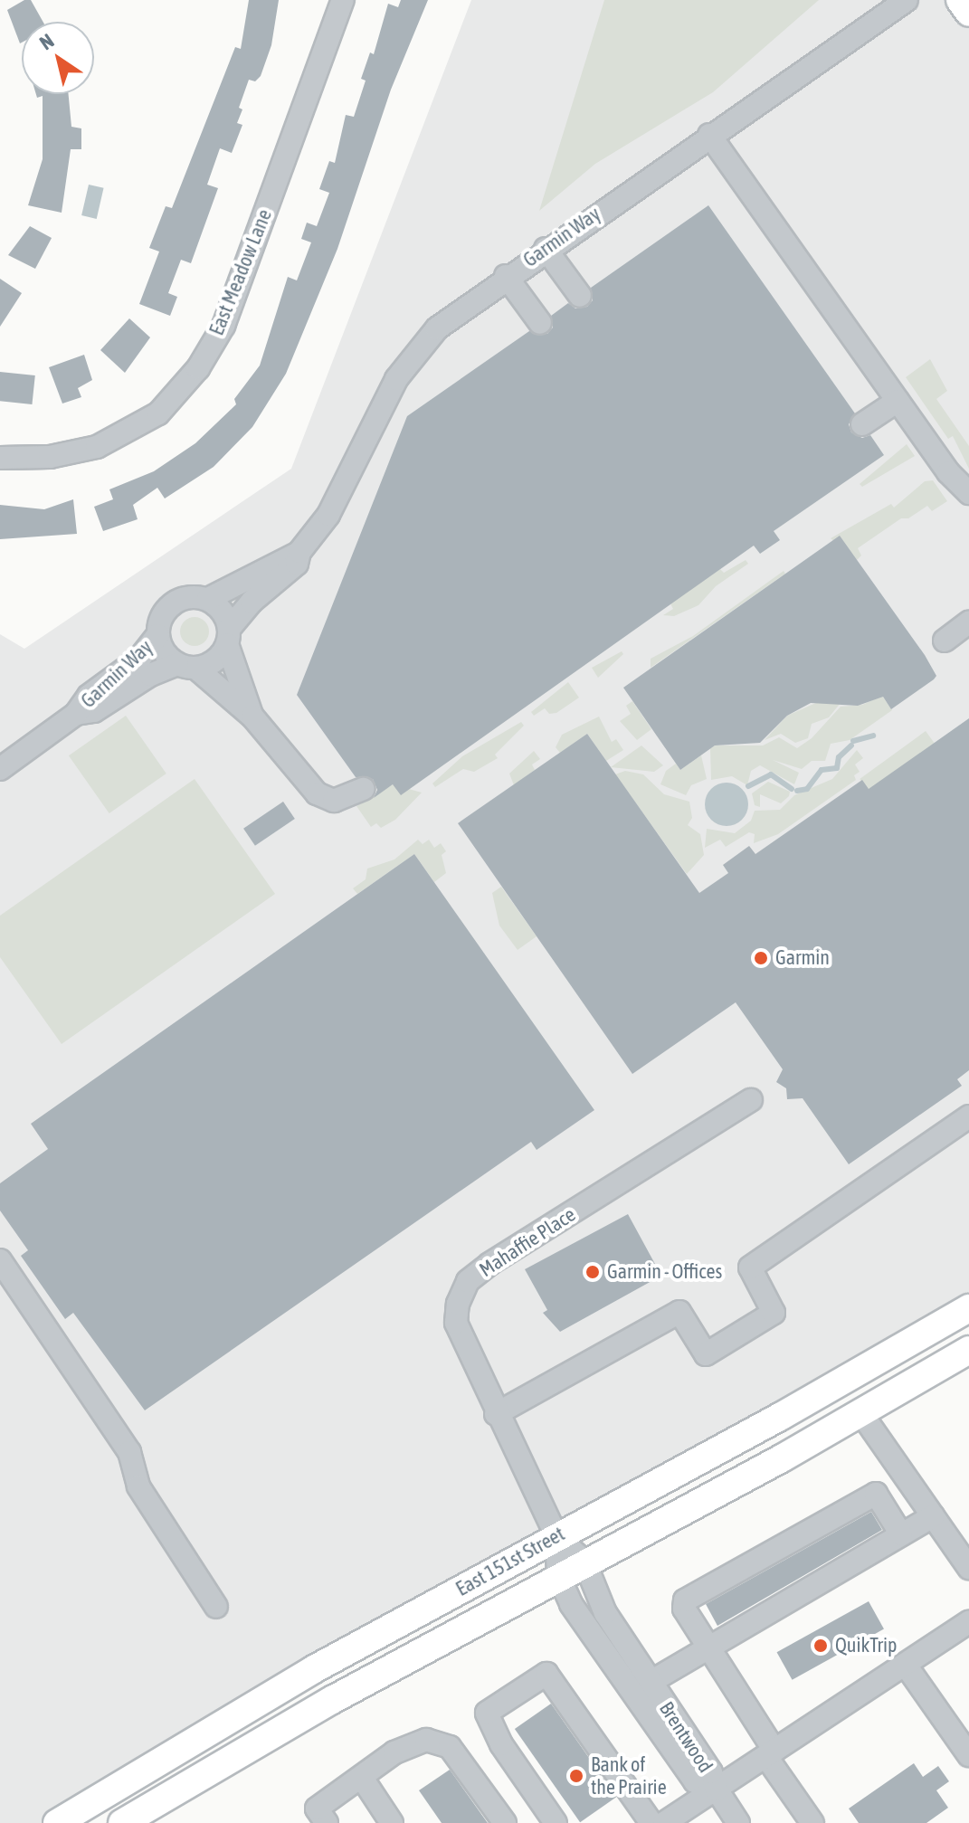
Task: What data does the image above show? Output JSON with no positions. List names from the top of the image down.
{
  "streets": {
    "main road": ["East 151st Street"],
    "street": [
      "Garmin Way",
      "East Meadow Lane",
      "Mahaffie Place",
      "Brentwood"
    ]
  },
  "crossings": [
    ["Mahaffie Place", "East 151st Street"],
    ["Mahaffie Place", "Brentwood"],
    ["East 151st Street", "Brentwood"]
  ],
  "places": [
    "Garmin",
    "Garmin - Offices",
    "QuikTrip",
    "Bank of the Prairie"
  ],
  "north": "top left"
}
